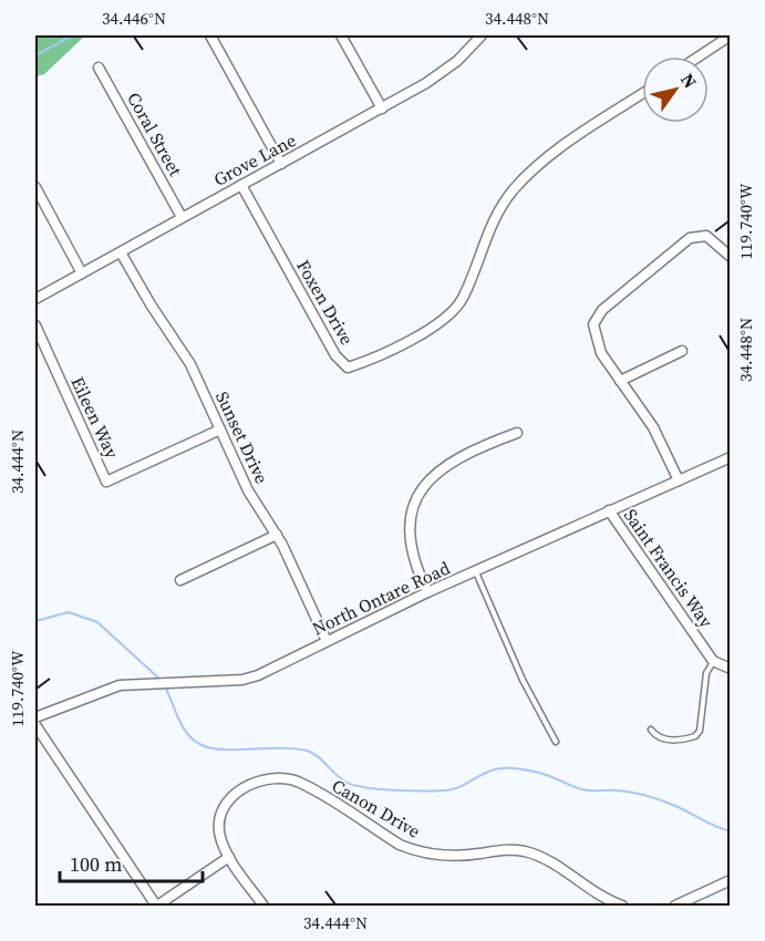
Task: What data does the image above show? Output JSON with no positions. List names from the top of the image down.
{
  "streets": {
    "street": [
      "Coral Street",
      "Grove Lane",
      "Foxen Drive",
      "Eileen Way",
      "Sunset Drive",
      "Saint Francis Way",
      "North Ontare Road",
      "Canon Drive"
    ]
  },
  "crossings": [
    ["Coral Street", "Grove Lane"],
    ["Grove Lane", "Foxen Drive"],
    ["Grove Lane", "Sunset Drive"],
    ["Eileen Way", "Sunset Drive"],
    ["Sunset Drive", "North Ontare Road"],
    ["Saint Francis Way", "North Ontare Road"]
  ],
  "scale_bar": "100 m",
  "north": "top right",
  "coordinates": [
    "34.446°N",
    "34.448°N",
    "119.740°W",
    "34.444°N"
  ]
}
